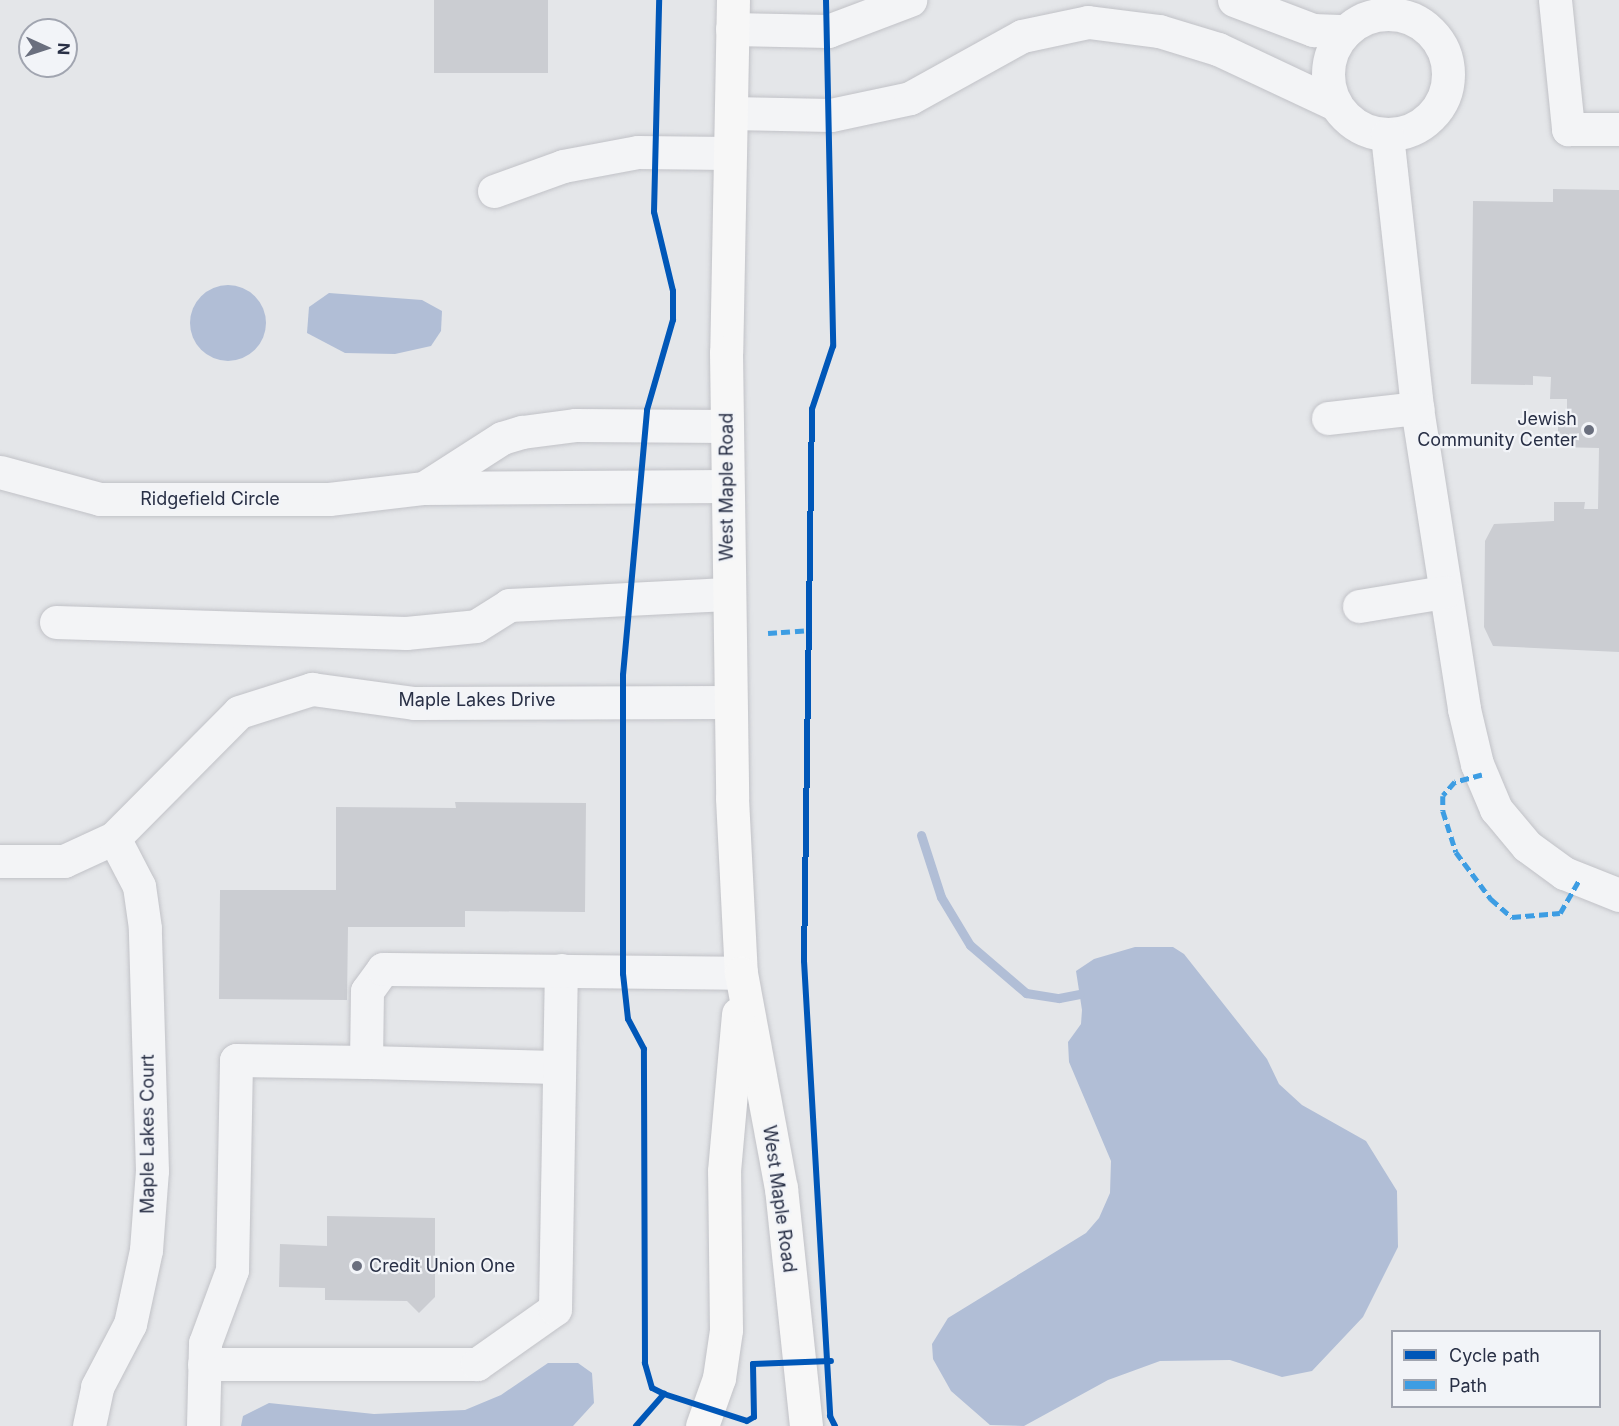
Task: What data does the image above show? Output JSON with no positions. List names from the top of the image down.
{
  "streets": {
    "main road": ["West Maple Road"],
    "street": ["Ridgefield Circle", "Maple Lakes Drive", "Maple Lakes Court"]
  },
  "crossings": [
    ["West Maple Road", "Ridgefield Circle"],
    ["West Maple Road", "Maple Lakes Drive"],
    ["Maple Lakes Drive", "Maple Lakes Court"]
  ],
  "places": ["Jewish Community Center", "Credit Union One"],
  "legend": ["Cycle path", "Path"],
  "north": "right"
}
